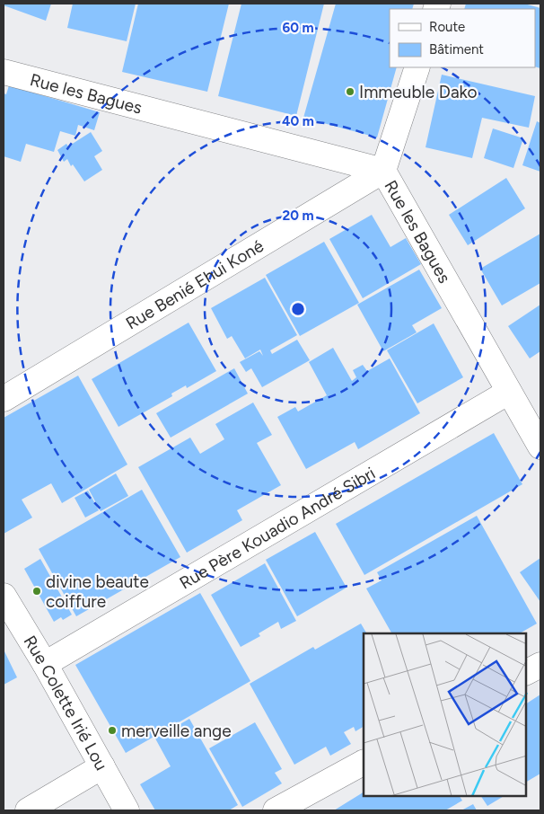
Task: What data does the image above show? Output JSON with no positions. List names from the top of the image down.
{
  "streets": {
    "street": [
      "Rue les Bagues",
      "Rue Benié Ehui Koné",
      "Rue Père Kouadio André Sibri",
      "Rue Colette Irié Lou"
    ]
  },
  "crossings": [
    ["Rue les Bagues", "Rue Benié Ehui Koné"],
    ["Rue les Bagues", "Rue Père Kouadio André Sibri"],
    ["Rue Père Kouadio André Sibri", "Rue Colette Irié Lou"]
  ],
  "places": ["Immeuble Dako", "divine beaute coiffure", "merveille ange"],
  "legend": ["Route", "Bâtiment"],
  "rings": ["60 m", "40 m", "20 m"]
}
